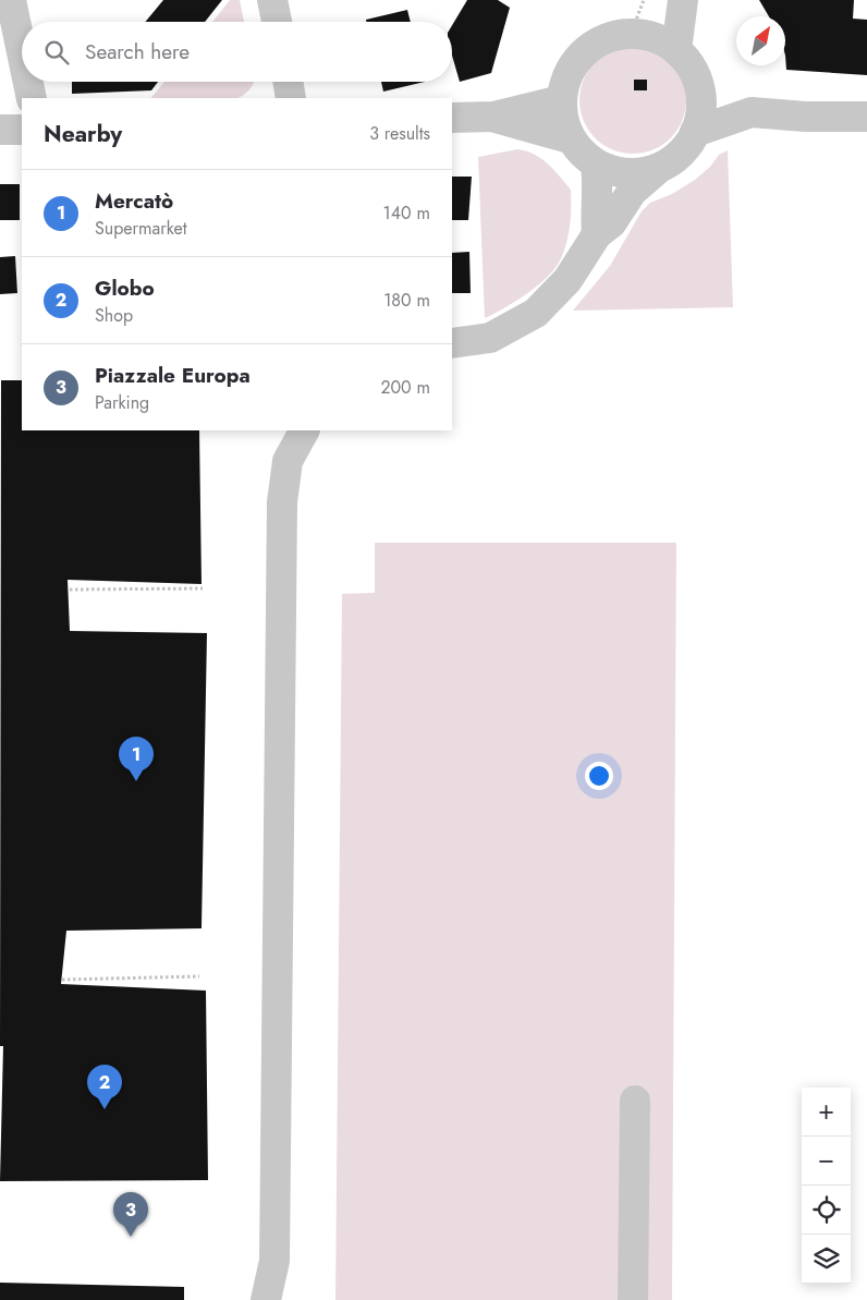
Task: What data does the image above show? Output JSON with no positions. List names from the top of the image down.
{
  "north": "top right",
  "page": {
    "search": "Search here",
    "heading": ["Nearby", "3 results"],
    "list": [
      {
        "mark": "1",
        "name": "Mercatò",
        "note": "Supermarket",
        "value": "140 m"
      },
      {
        "mark": "2",
        "name": "Globo",
        "note": "Shop",
        "value": "180 m"
      },
      {
        "mark": "3",
        "name": "Piazzale Europa",
        "note": "Parking",
        "value": "200 m"
      }
    ],
    "pins": ["1", "2", "3"],
    "map_buttons": ["+", "−"]
  }
}
